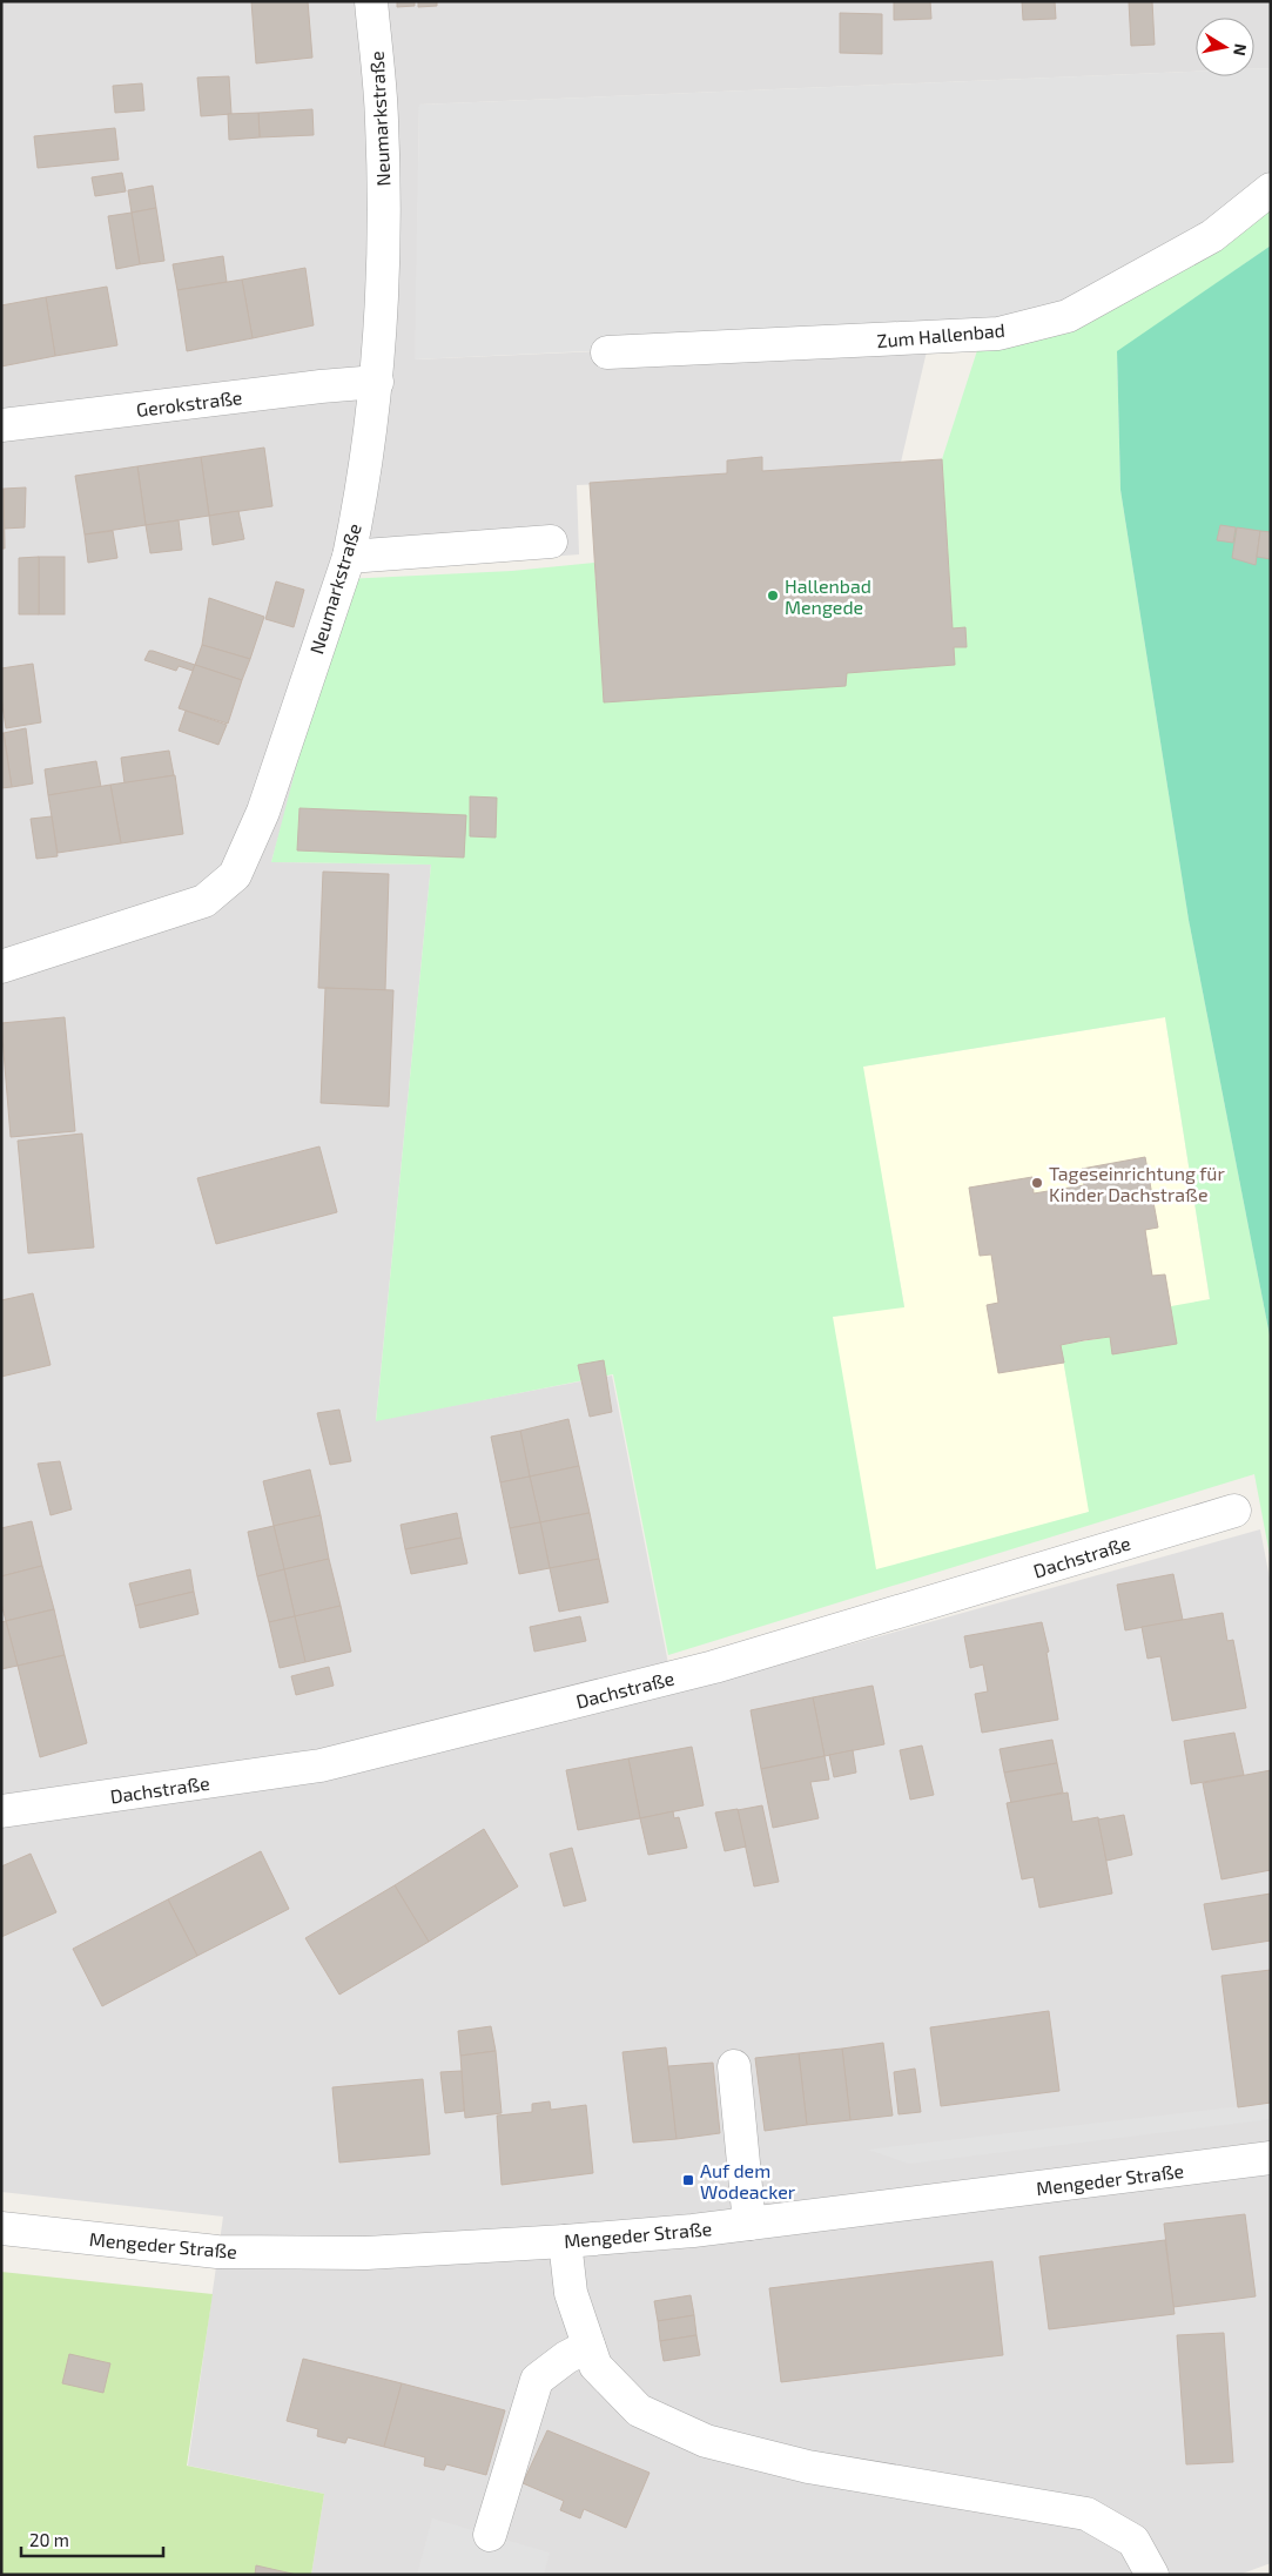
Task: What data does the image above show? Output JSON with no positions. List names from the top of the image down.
{
  "streets": {
    "street": [
      "Neumarkstraße",
      "Zum Hallenbad",
      "Gerokstraße",
      "Dachstraße",
      "Mengeder Straße"
    ]
  },
  "crossings": [
    ["Neumarkstraße", "Gerokstraße"]
  ],
  "places": {
    "other": ["Hallenbad Mengede", "Tageseinrichtung für Kinder Dachstraße"],
    "transit": ["Auf dem Wodeacker"]
  },
  "scale_bar": "20 m",
  "north": "right"
}
